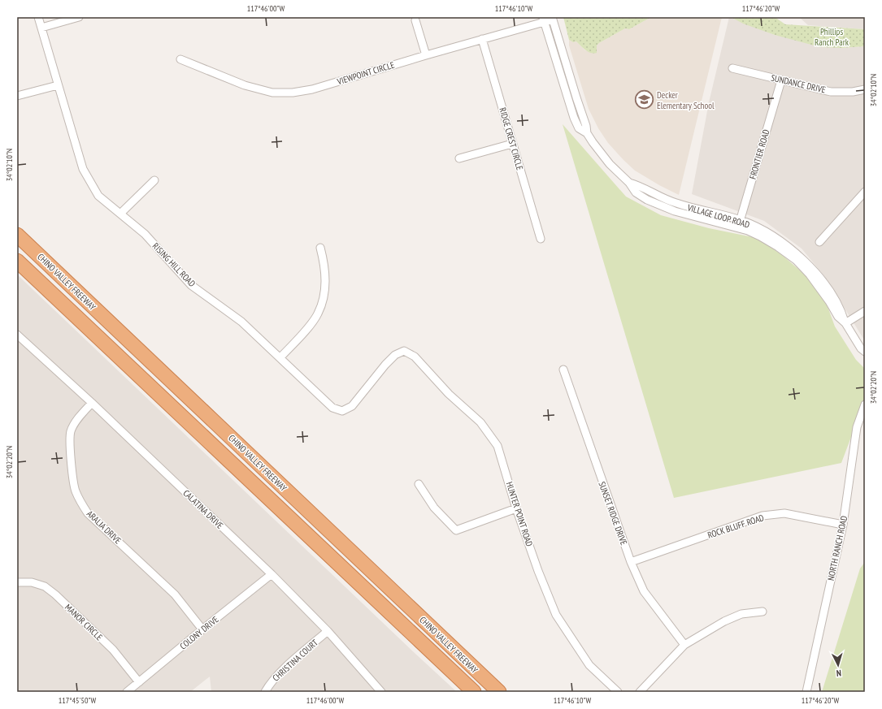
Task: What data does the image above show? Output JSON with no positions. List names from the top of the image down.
{
  "streets": {
    "highway": ["CHINO VALLEY FREEWAY"],
    "street": [
      "VIEWPOINT CIRCLE",
      "SUNDANCE DRIVE",
      "RIDGE CREST CIRCLE",
      "FRONTIER ROAD",
      "VILLAGE LOOP ROAD",
      "RISING HILL ROAD",
      "CALATINA DRIVE",
      "SUNSET RIDGE DRIVE",
      "HUNTER POINT ROAD",
      "ROCK BLUFF ROAD",
      "ARALIA DRIVE",
      "NORTH RANCH ROAD",
      "MANOR CIRCLE",
      "COLONY DRIVE",
      "CHRISTINA COURT"
    ]
  },
  "crossings": [
    ["VIEWPOINT CIRCLE", "RIDGE CREST CIRCLE"],
    ["VIEWPOINT CIRCLE", "VILLAGE LOOP ROAD"],
    ["SUNDANCE DRIVE", "FRONTIER ROAD"],
    ["FRONTIER ROAD", "VILLAGE LOOP ROAD"],
    ["RISING HILL ROAD", "HUNTER POINT ROAD"],
    ["CALATINA DRIVE", "ARALIA DRIVE"],
    ["CALATINA DRIVE", "COLONY DRIVE"],
    ["CALATINA DRIVE", "CHRISTINA COURT"],
    ["SUNSET RIDGE DRIVE", "ROCK BLUFF ROAD"],
    ["ROCK BLUFF ROAD", "NORTH RANCH ROAD"],
    ["ARALIA DRIVE", "COLONY DRIVE"],
    ["MANOR CIRCLE", "COLONY DRIVE"]
  ],
  "parks": ["Phillips Ranch Park"],
  "places": {
    "school or university": ["Decker Elementary School"]
  },
  "north": "bottom",
  "coordinates": [
    "117°46'00\"W",
    "117°46'10\"W",
    "117°46'20\"W",
    "34°02'10\"N",
    "34°02'20\"N",
    "117°45'50\"W"
  ]
}
